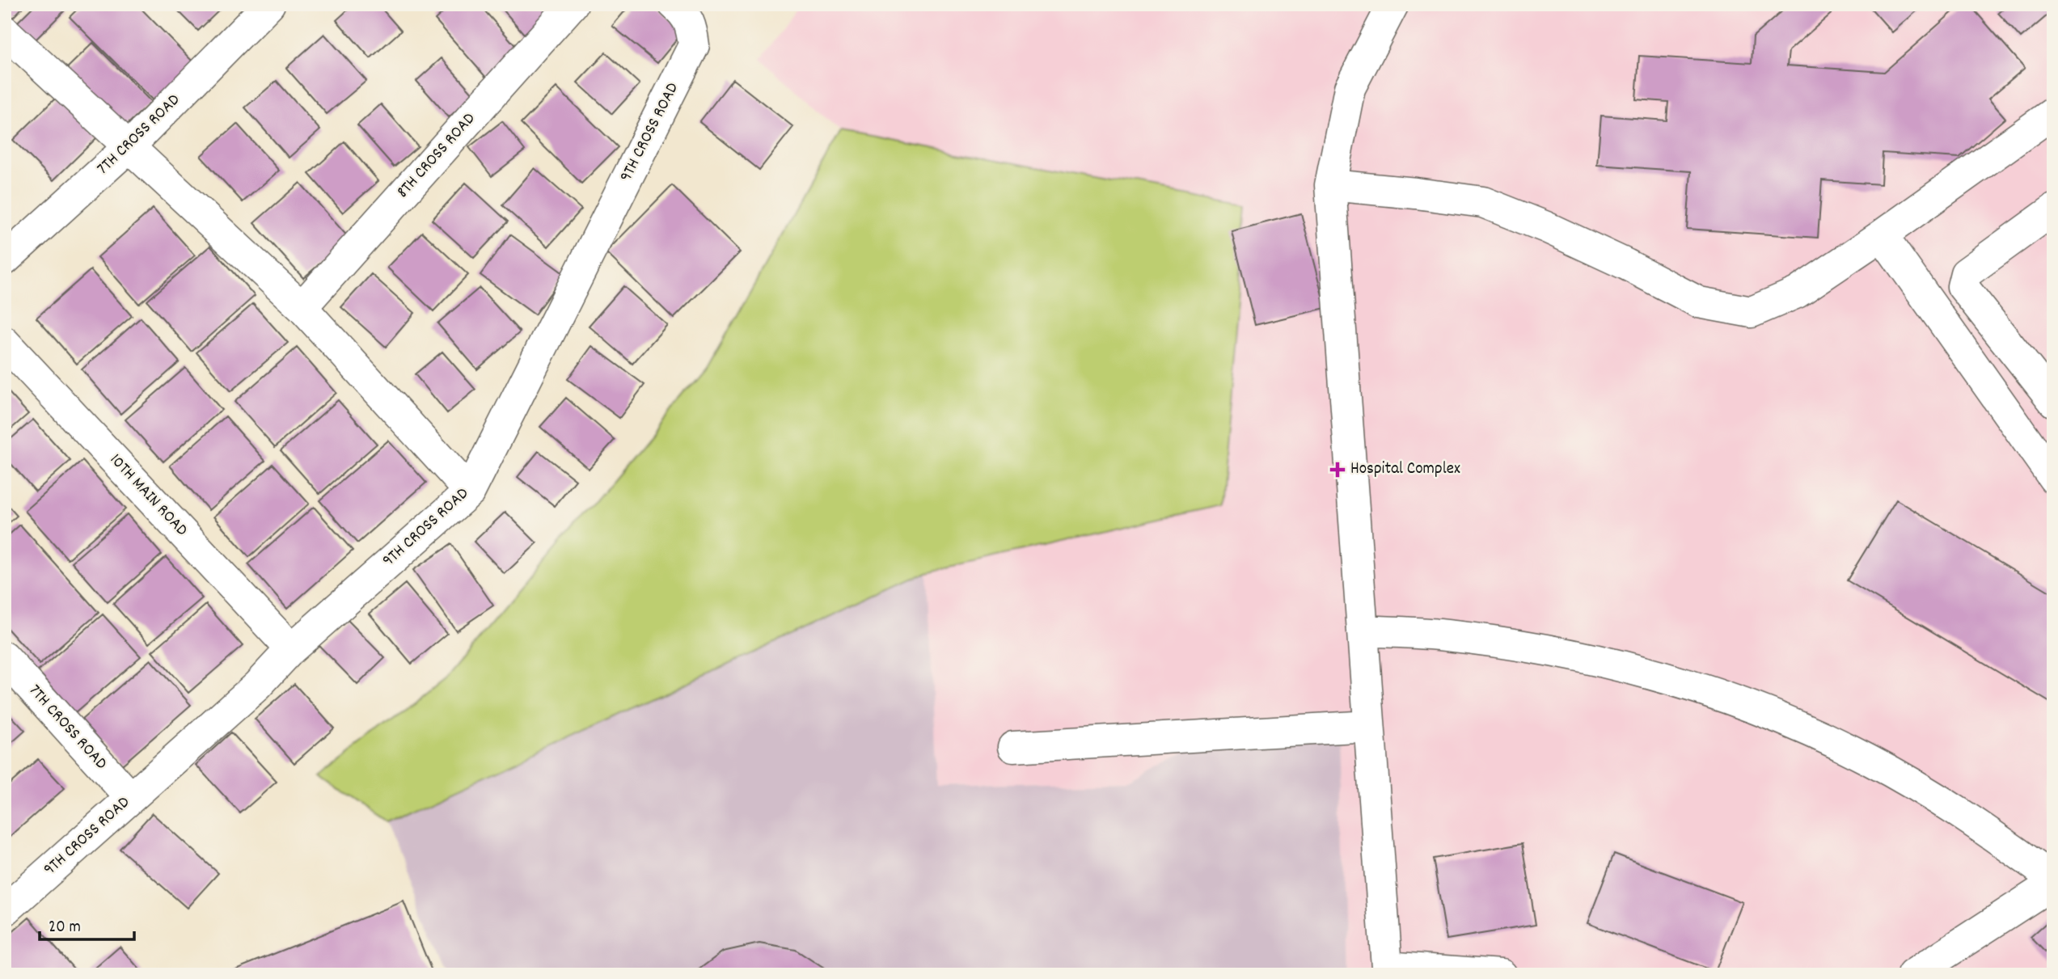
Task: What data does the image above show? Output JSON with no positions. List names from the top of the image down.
{
  "streets": {
    "street": [
      "9TH CROSS ROAD",
      "7TH CROSS ROAD",
      "8TH CROSS ROAD",
      "10TH MAIN ROAD"
    ]
  },
  "crossings": [
    ["9TH CROSS ROAD", "7TH CROSS ROAD"],
    ["9TH CROSS ROAD", "10TH MAIN ROAD"]
  ],
  "places": {
    "health": ["Hospital Complex"]
  },
  "scale_bar": "20 m"
}
